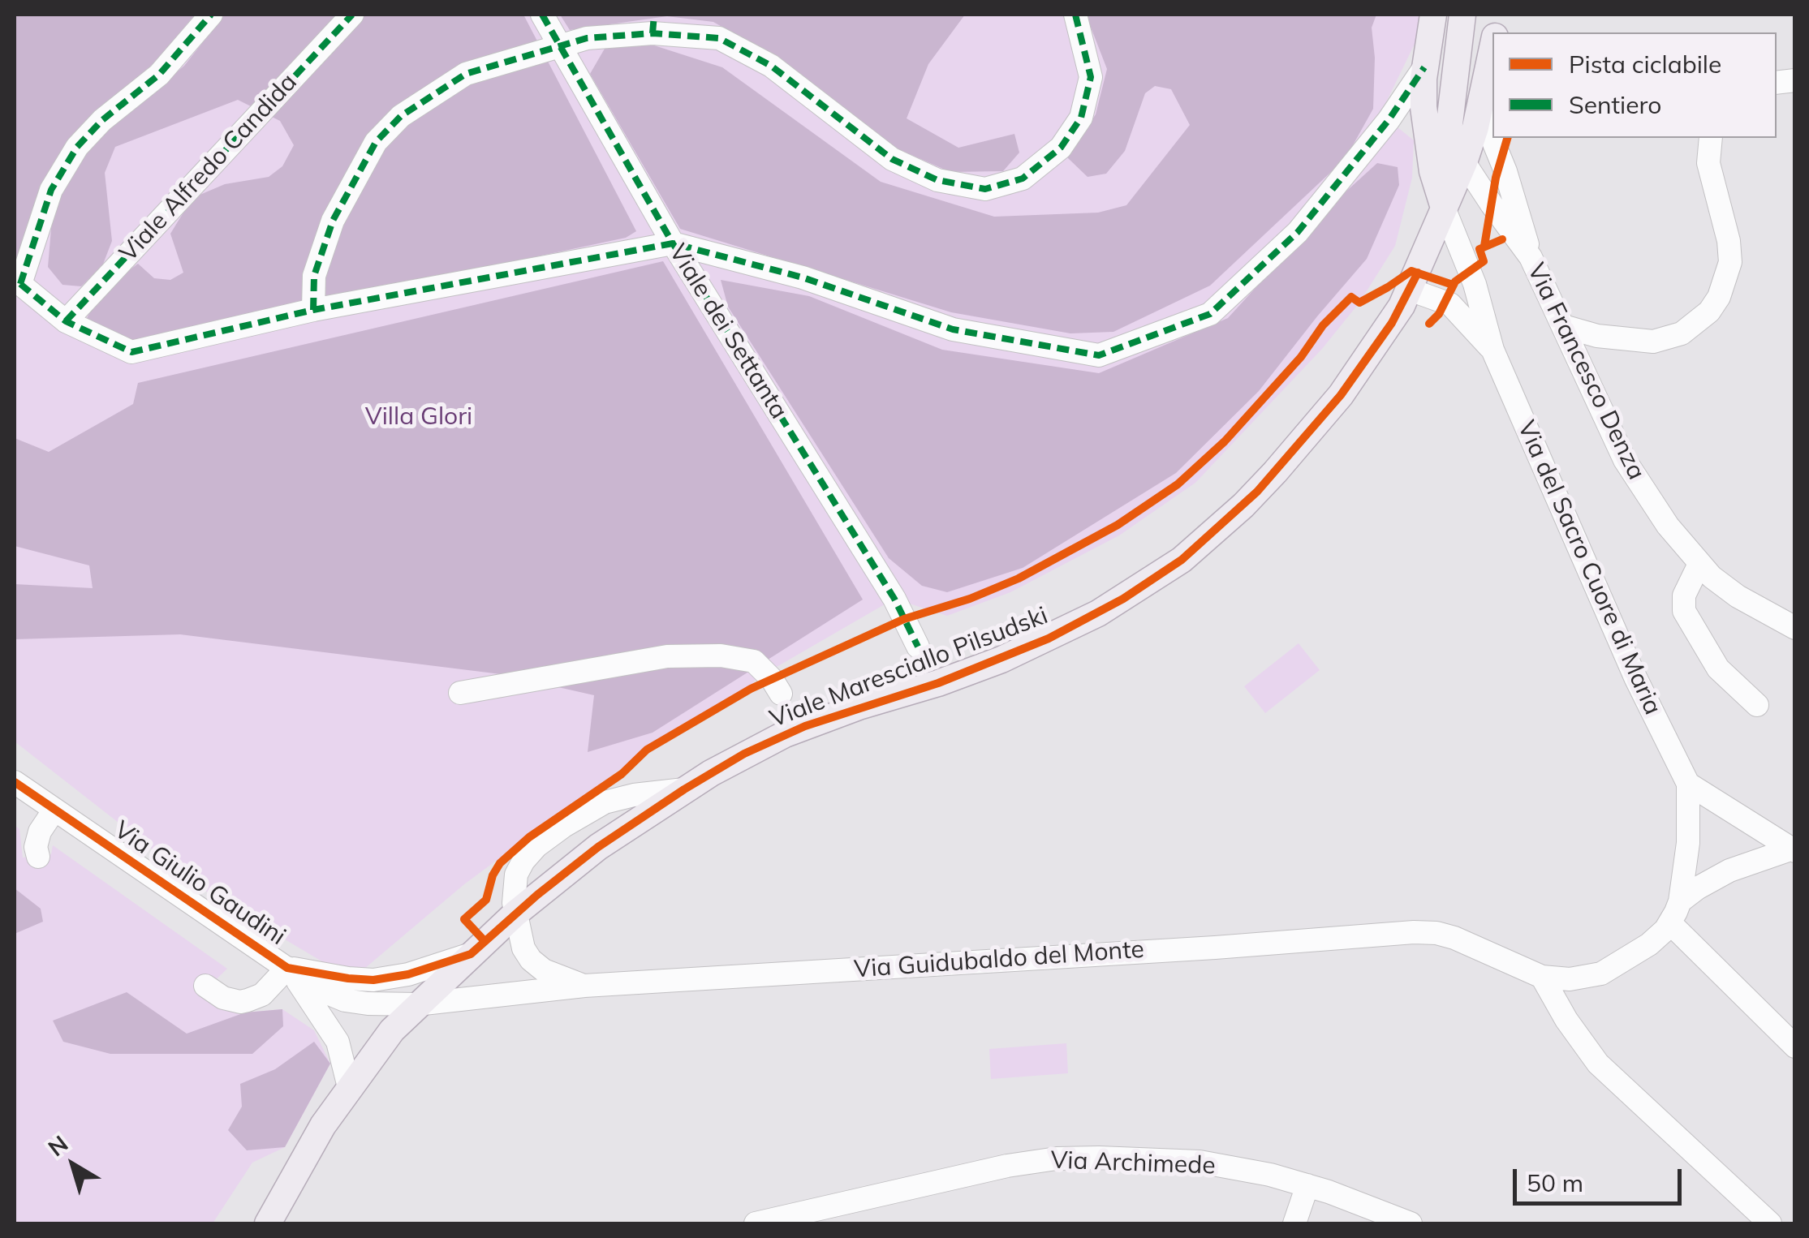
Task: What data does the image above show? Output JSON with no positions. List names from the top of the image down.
{
  "streets": {
    "main road": ["Viale Maresciallo Pilsudski"],
    "street": [
      "Viale Alfredo Candida",
      "Viale dei Settanta",
      "Via Francesco Denza",
      "Via del Sacro Cuore di Maria",
      "Via Giulio Gaudini",
      "Via Guidubaldo del Monte",
      "Via Archimede"
    ]
  },
  "crossings": [
    ["Via Francesco Denza", "Viale Maresciallo Pilsudski"],
    ["Via del Sacro Cuore di Maria", "Viale Maresciallo Pilsudski"],
    ["Viale Maresciallo Pilsudski", "Via Giulio Gaudini"],
    ["Viale Maresciallo Pilsudski", "Via Guidubaldo del Monte"],
    ["Via Giulio Gaudini", "Via Guidubaldo del Monte"]
  ],
  "parks": ["Villa Glori"],
  "legend": ["Pista ciclabile", "Sentiero"],
  "scale_bar": "50 m",
  "north": "top left"
}
